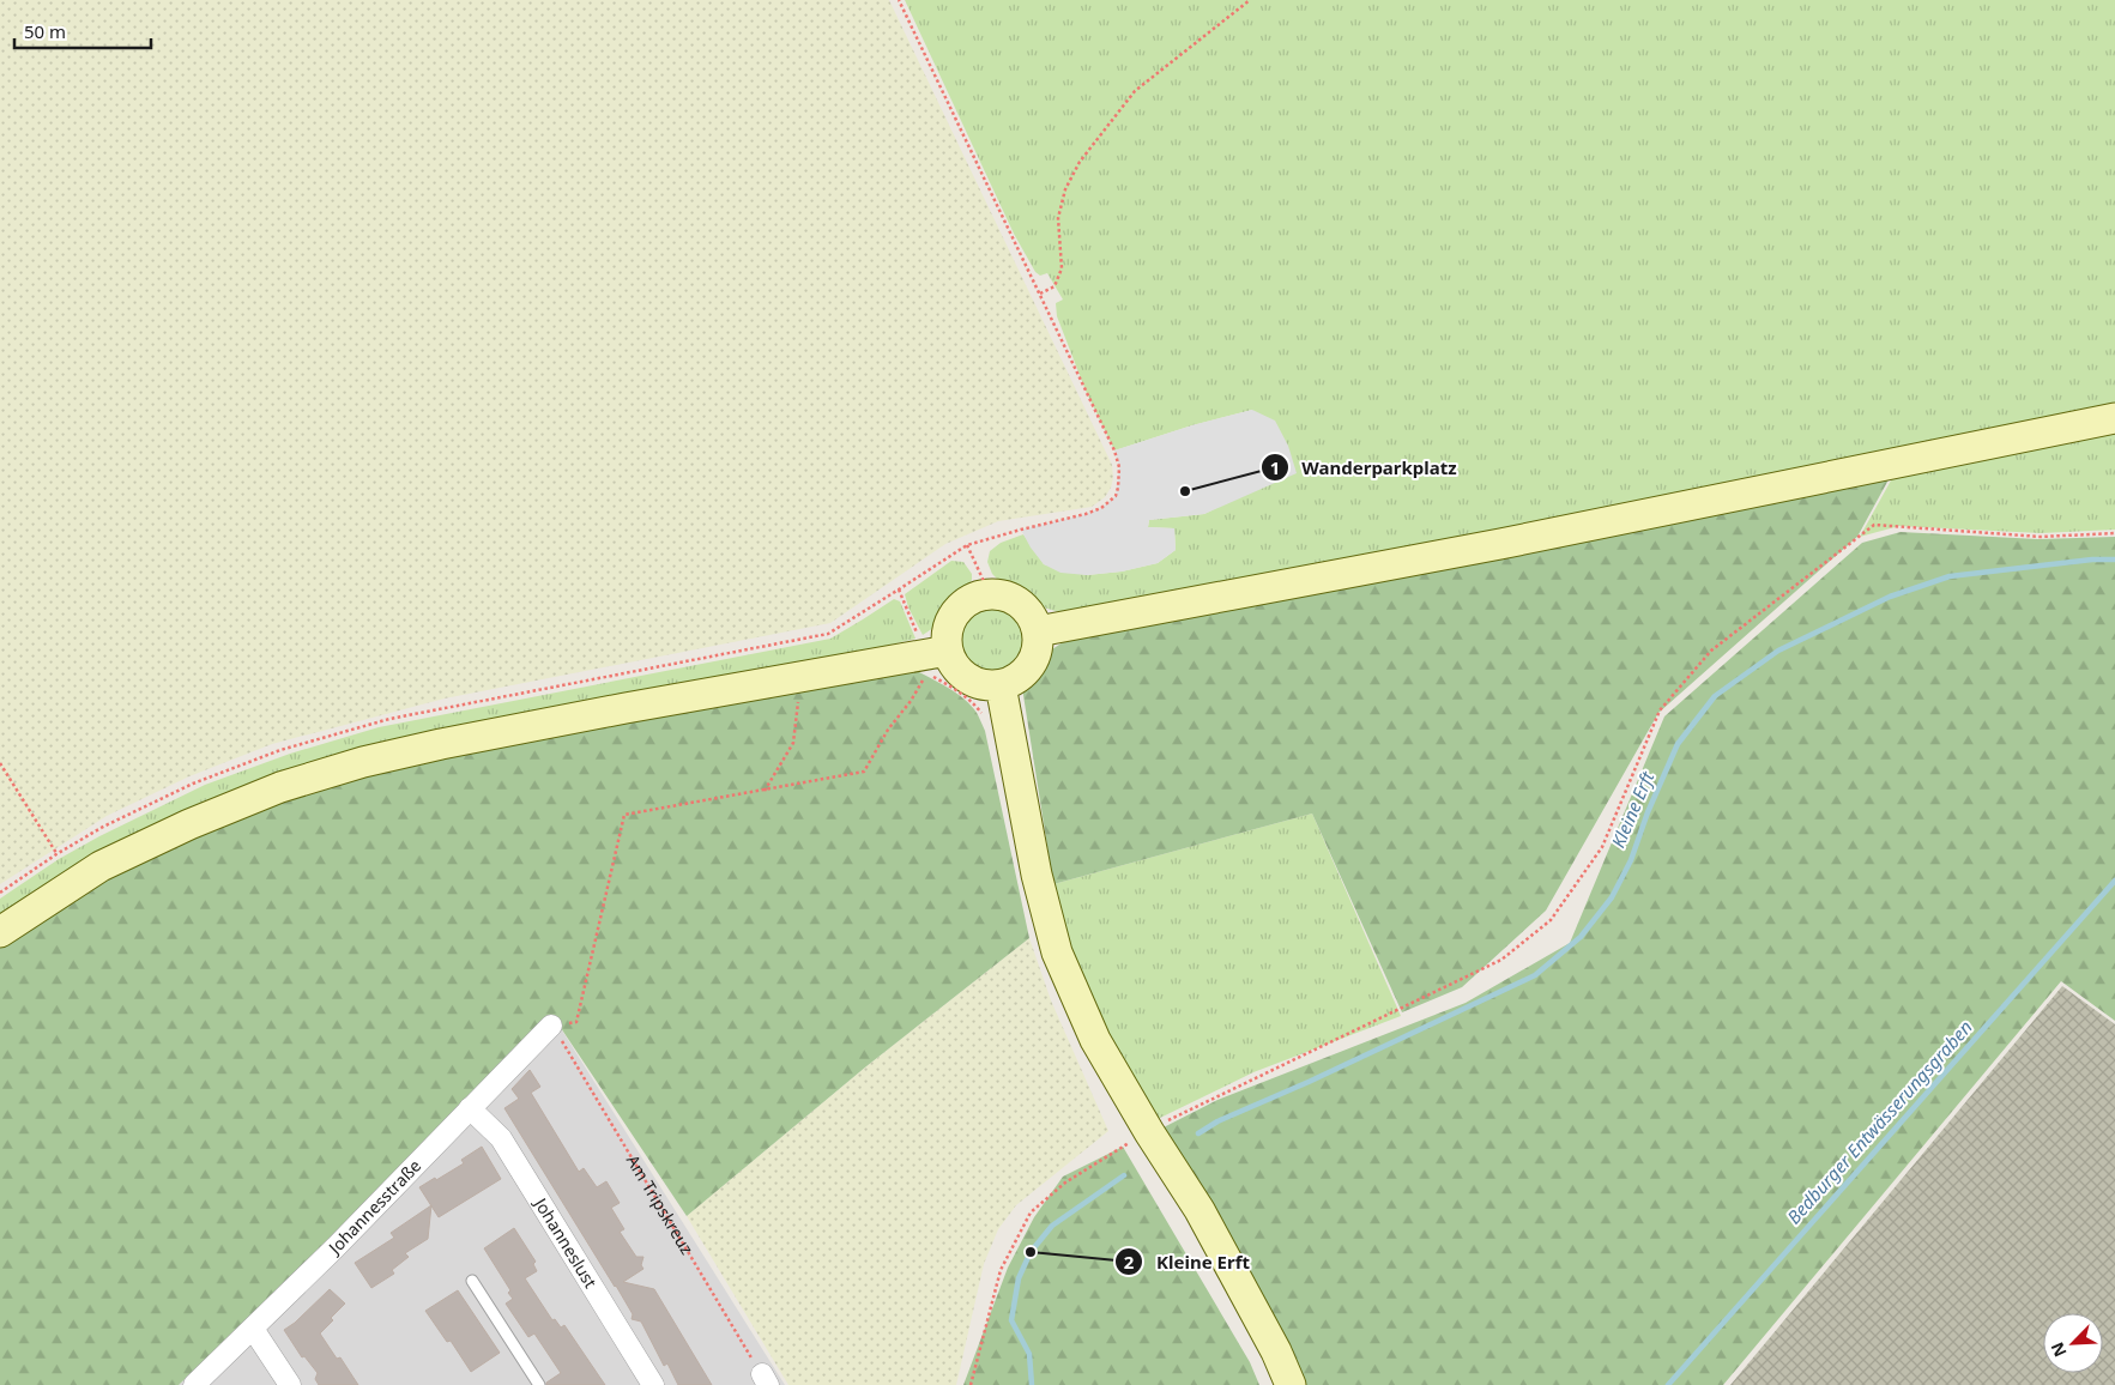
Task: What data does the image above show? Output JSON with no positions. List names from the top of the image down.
{
  "streets": {
    "street": ["Johannesstraße", "Johanneslust"],
    "path": ["Am Tripskreuz"]
  },
  "crossings": [
    ["Am Tripskreuz", "Johannesstraße"],
    ["Johannesstraße", "Johanneslust"]
  ],
  "water": ["Kleine Erft", "Bedburger Entwässerungsgraben"],
  "places": ["Wanderparkplatz", "Kleine Erft"],
  "scale_bar": "50 m",
  "north": "bottom left"
}
